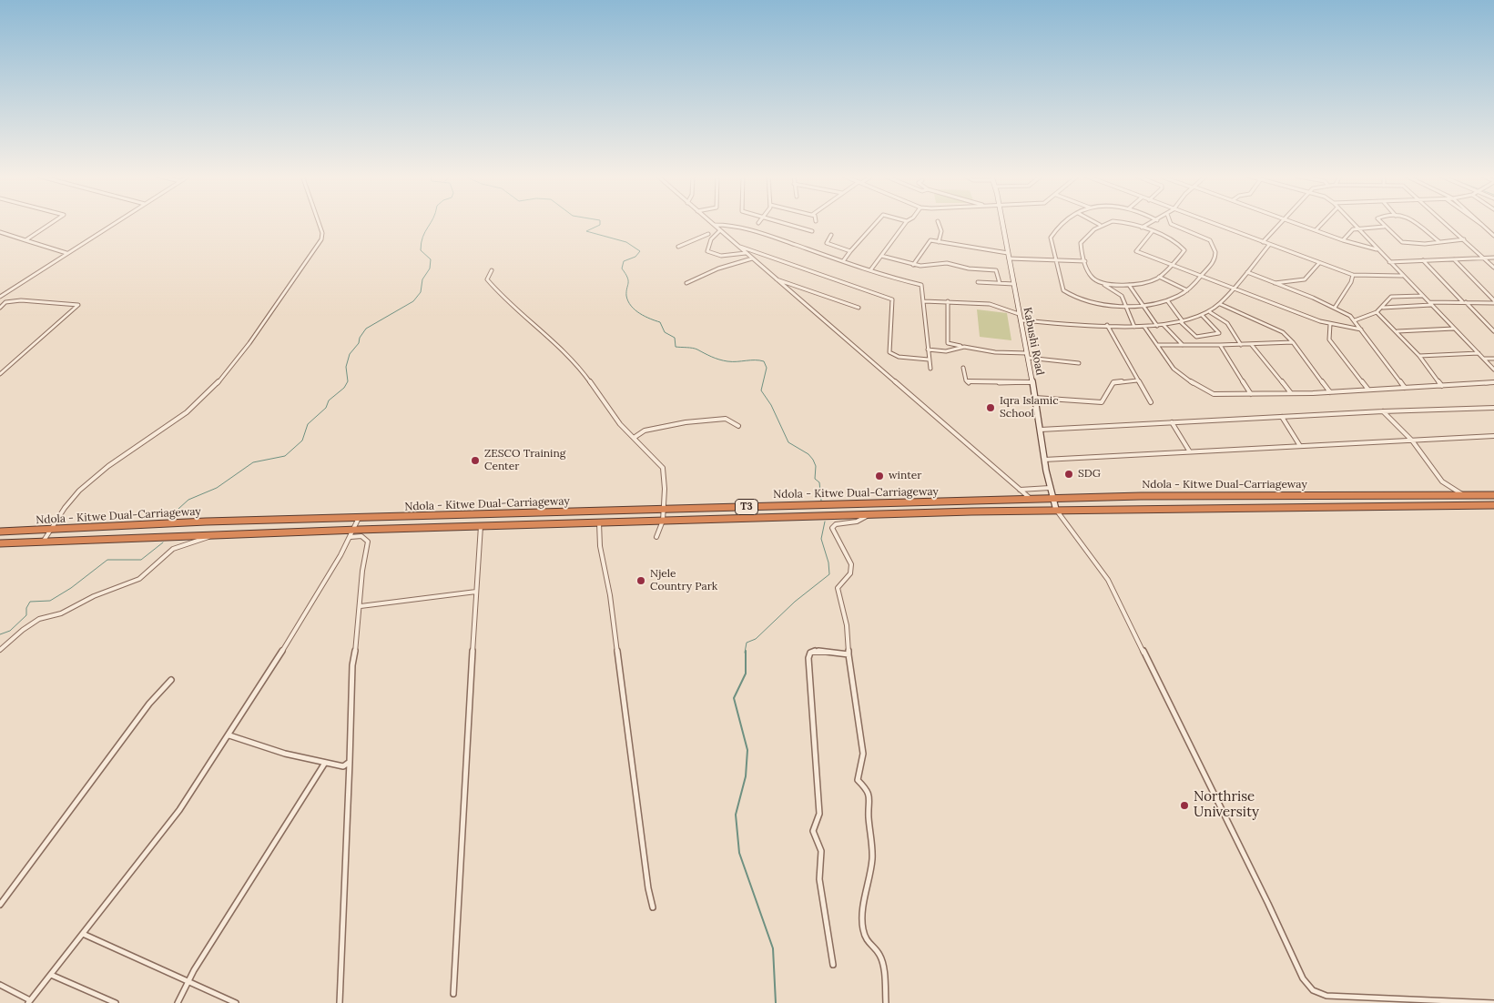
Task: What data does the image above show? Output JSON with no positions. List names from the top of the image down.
{
  "streets": {
    "highway": ["Ndola - Kitwe Dual-Carriageway", "T3"],
    "main road": ["Kabushi Road"]
  },
  "crossings": [
    ["Kabushi Road", "Ndola - Kitwe Dual-Carriageway"]
  ],
  "places": [
    "Iqra Islamic School",
    "ZESCO Training Center",
    "SDG",
    "winter",
    "Njele Country Park",
    "Northrise University"
  ]
}
